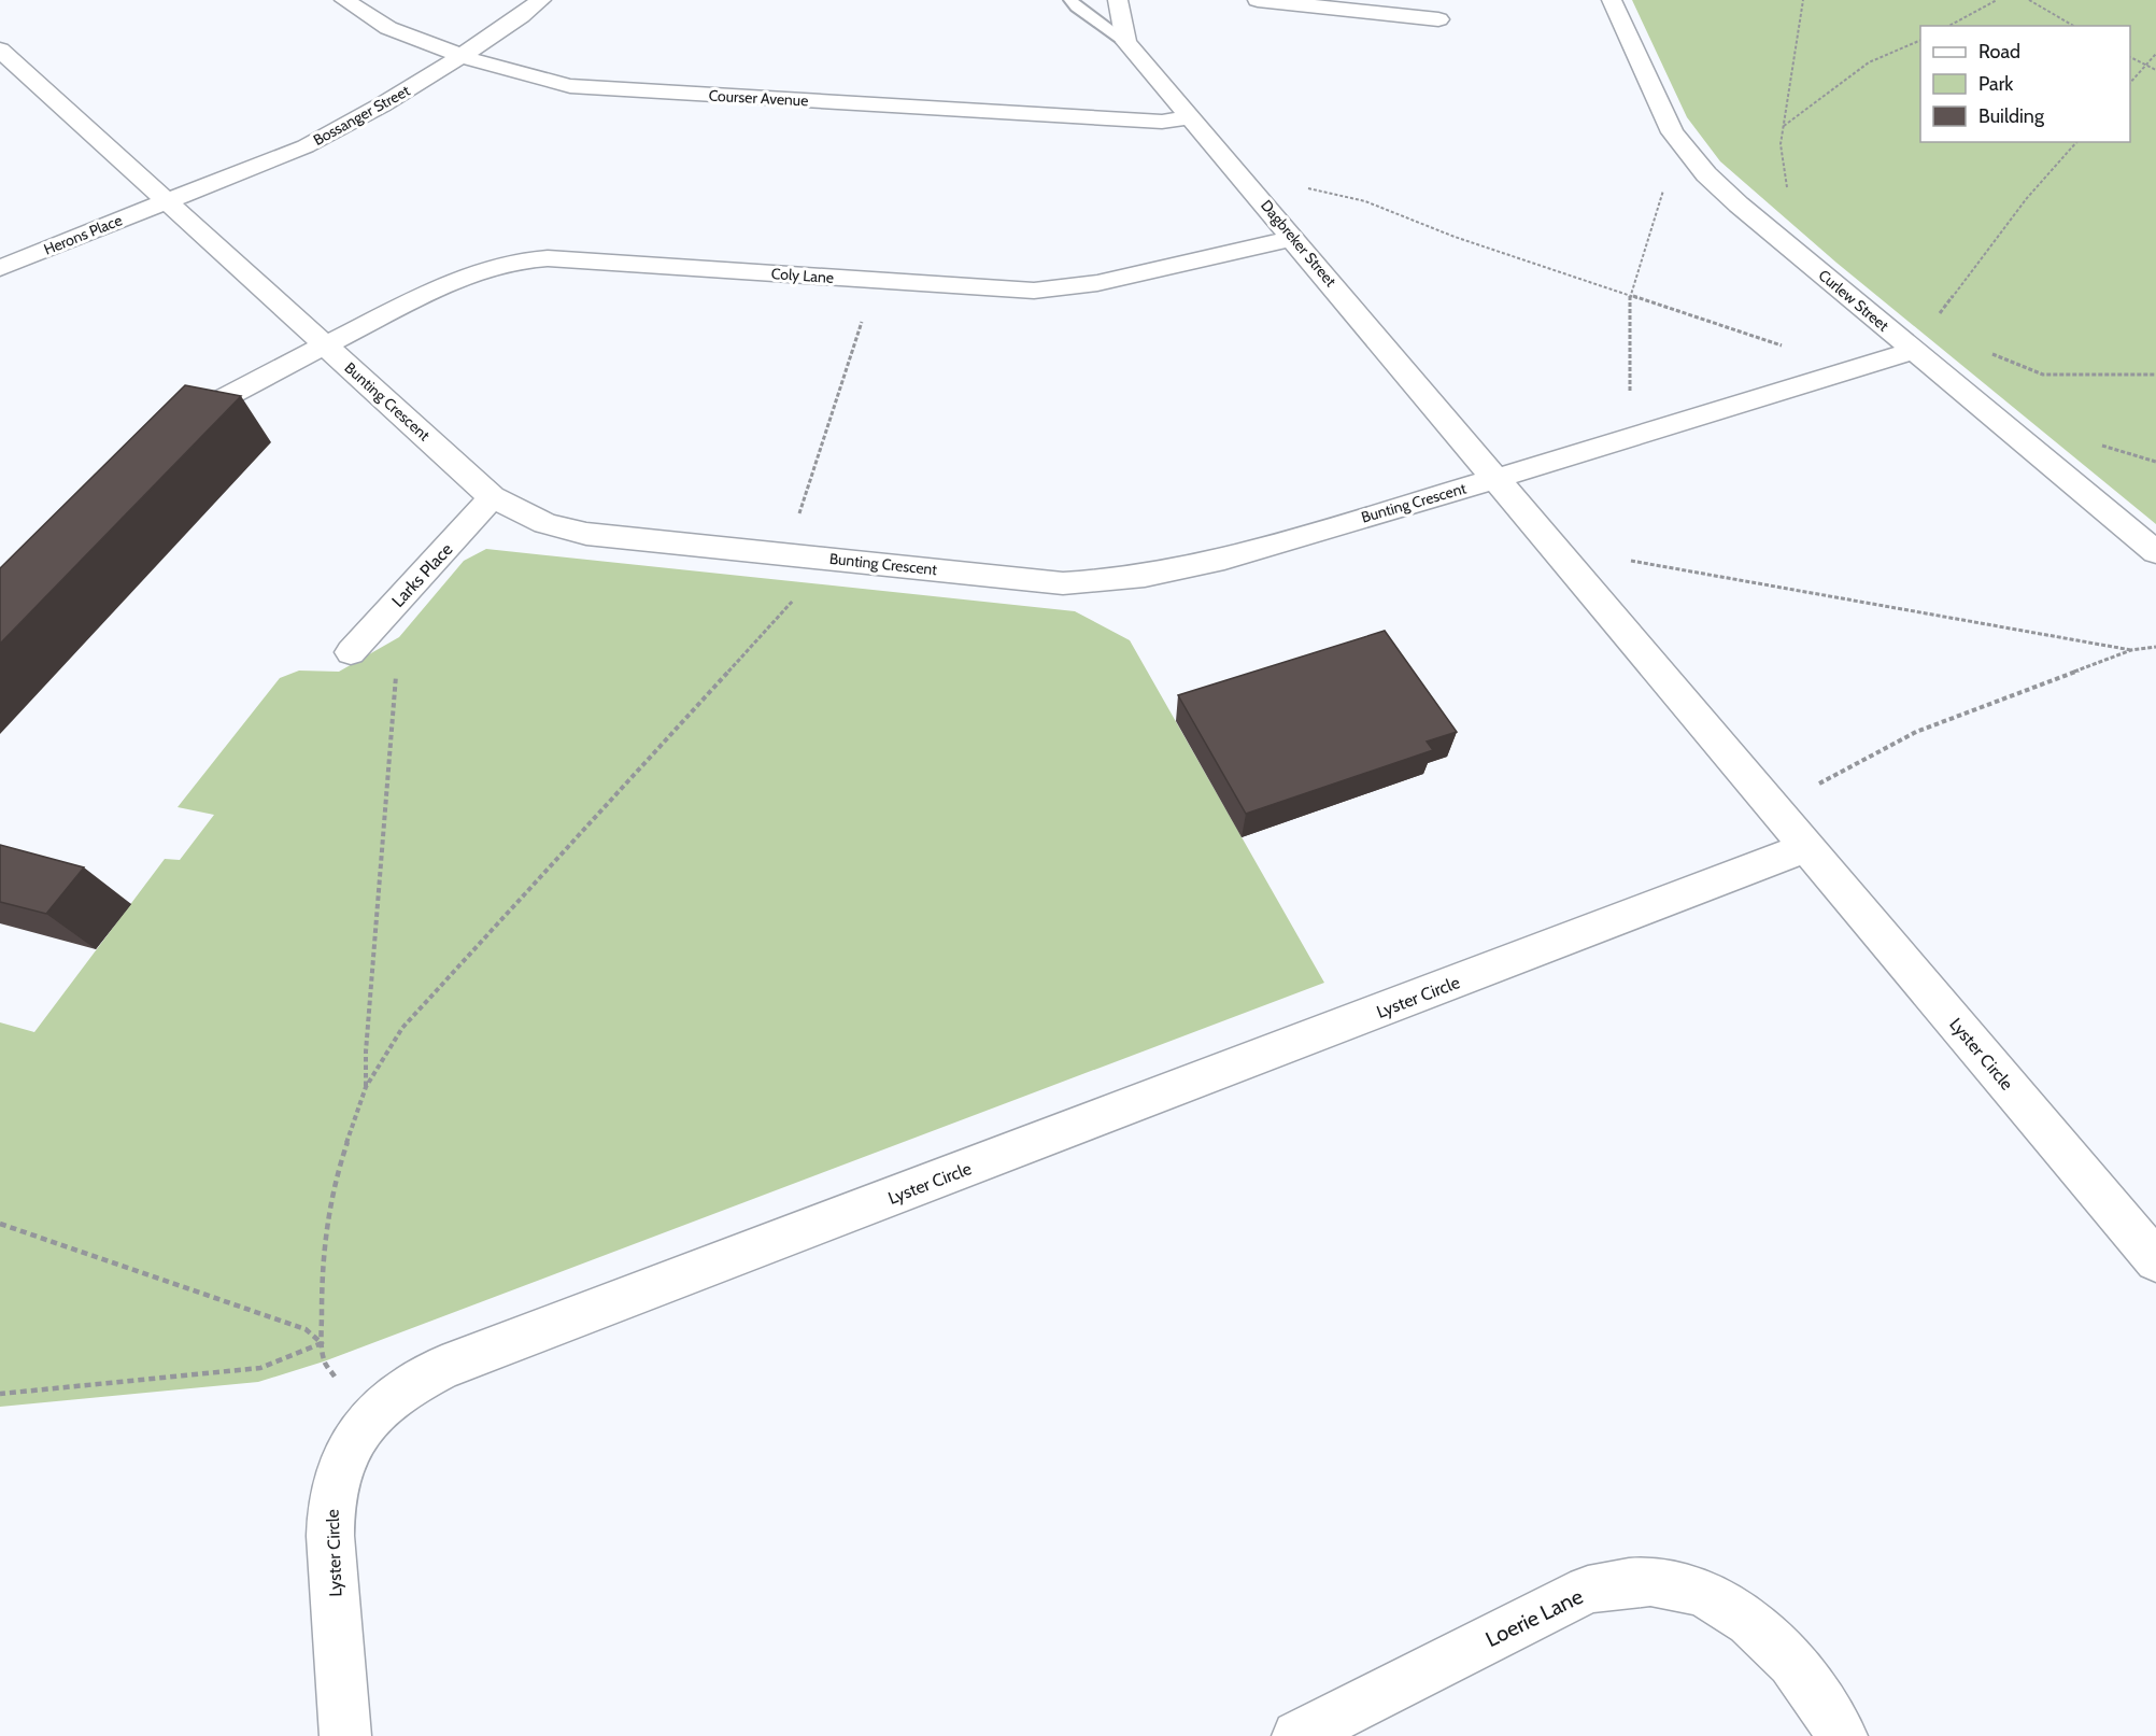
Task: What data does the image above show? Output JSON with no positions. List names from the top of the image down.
{
  "streets": {
    "street": [
      "Courser Avenue",
      "Bossanger Street",
      "Herons Place",
      "Dagbreker Street",
      "Coly Lane",
      "Curlew Street",
      "Bunting Crescent",
      "Larks Place",
      "Lyster Circle",
      "Loerie Lane"
    ]
  },
  "crossings": [
    ["Courser Avenue", "Bossanger Street"],
    ["Courser Avenue", "Dagbreker Street"],
    ["Bossanger Street", "Herons Place"],
    ["Bossanger Street", "Bunting Crescent"],
    ["Herons Place", "Bunting Crescent"],
    ["Dagbreker Street", "Coly Lane"],
    ["Dagbreker Street", "Bunting Crescent"],
    ["Dagbreker Street", "Lyster Circle"],
    ["Coly Lane", "Bunting Crescent"],
    ["Curlew Street", "Bunting Crescent"],
    ["Bunting Crescent", "Larks Place"],
    ["Bunting Crescent", "Lyster Circle"]
  ],
  "legend": ["Road", "Park", "Building"]
}
